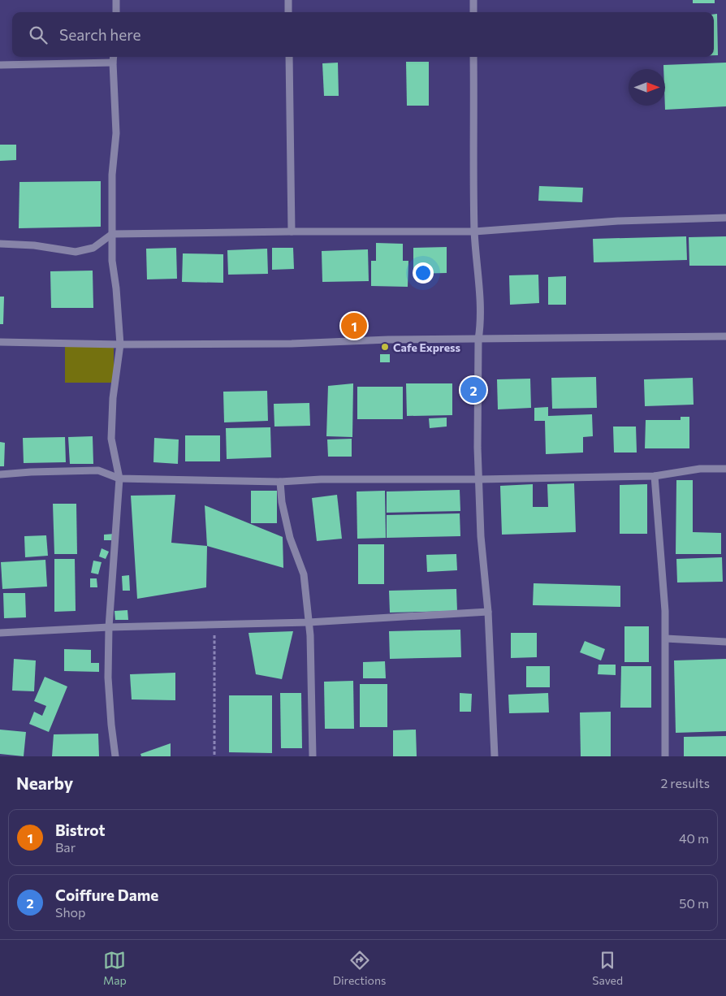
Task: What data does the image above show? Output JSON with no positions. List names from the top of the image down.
{
  "places": ["Cafe Express"],
  "north": "right",
  "page": {
    "search": "Search here",
    "pins": ["1", "2"],
    "heading": ["Nearby", "2 results"],
    "list": [
      {
        "mark": "1",
        "name": "Bistrot",
        "note": "Bar",
        "value": "40 m"
      },
      {
        "mark": "2",
        "name": "Coiffure Dame",
        "note": "Shop",
        "value": "50 m"
      }
    ],
    "nav": ["Map", "Directions", "Saved"]
  }
}
